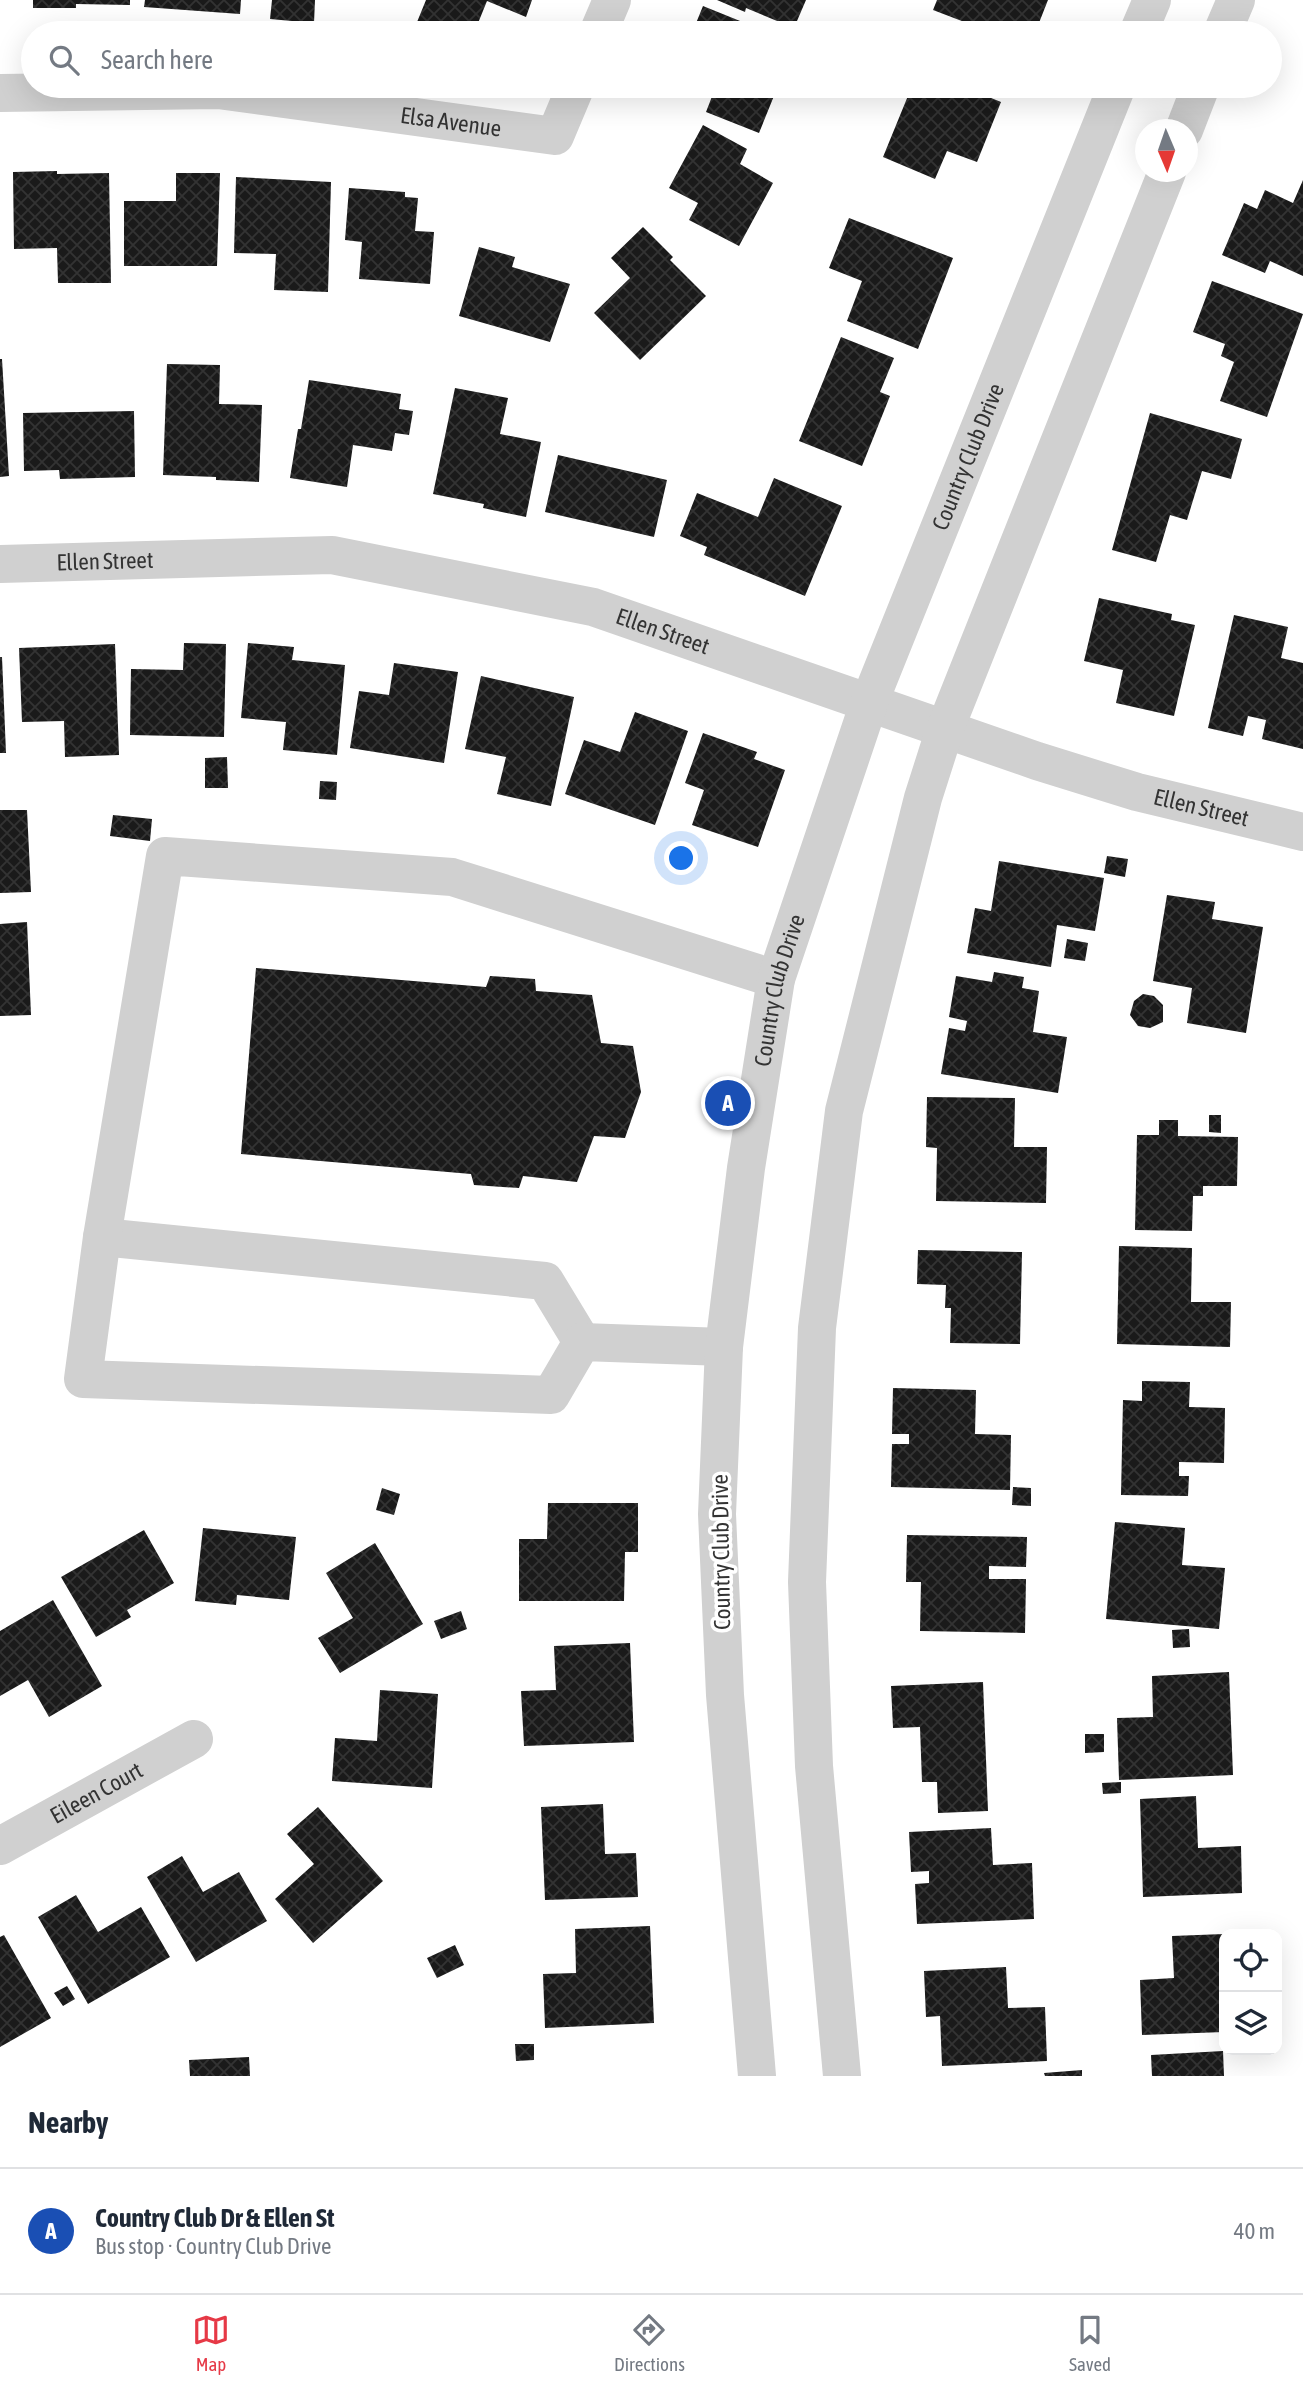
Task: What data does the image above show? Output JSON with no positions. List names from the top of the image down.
{
  "streets": {
    "street": [
      "Elsa Avenue",
      "Country Club Drive",
      "Ellen Street",
      "Eileen Court"
    ]
  },
  "crossings": [
    ["Country Club Drive", "Ellen Street"]
  ],
  "north": "bottom",
  "page": {
    "search": "Search here",
    "pins": "A",
    "heading": "Nearby",
    "list": [
      {
        "mark": "A",
        "name": "Country Club Dr & Ellen St",
        "note": "Bus stop · Country Club Drive",
        "value": "40 m"
      }
    ],
    "nav": ["Map", "Directions", "Saved"]
  }
}
